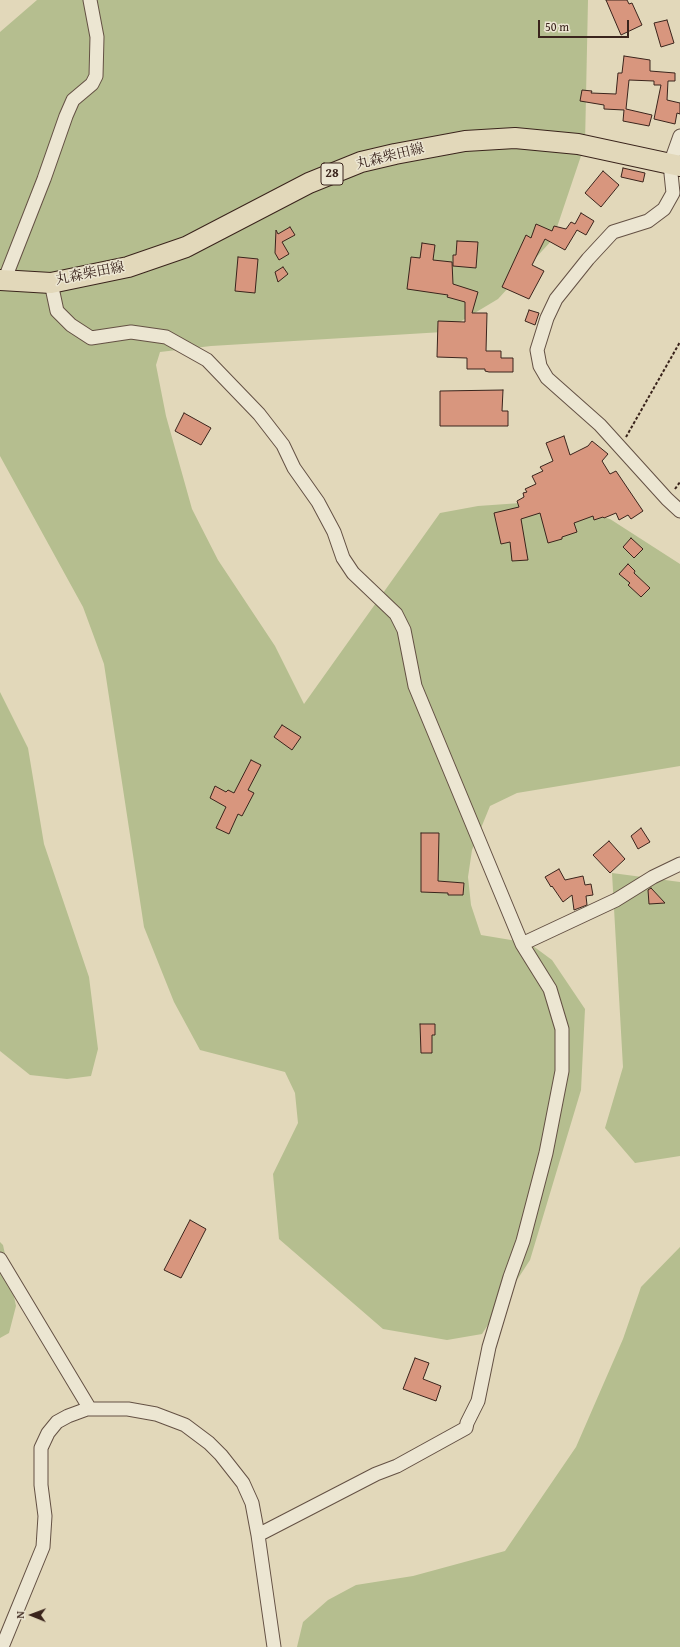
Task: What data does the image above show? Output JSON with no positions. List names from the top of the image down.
{
  "streets": {
    "main road": ["丸森柴田線", "28"]
  },
  "scale_bar": "50 m",
  "north": "left"
}
